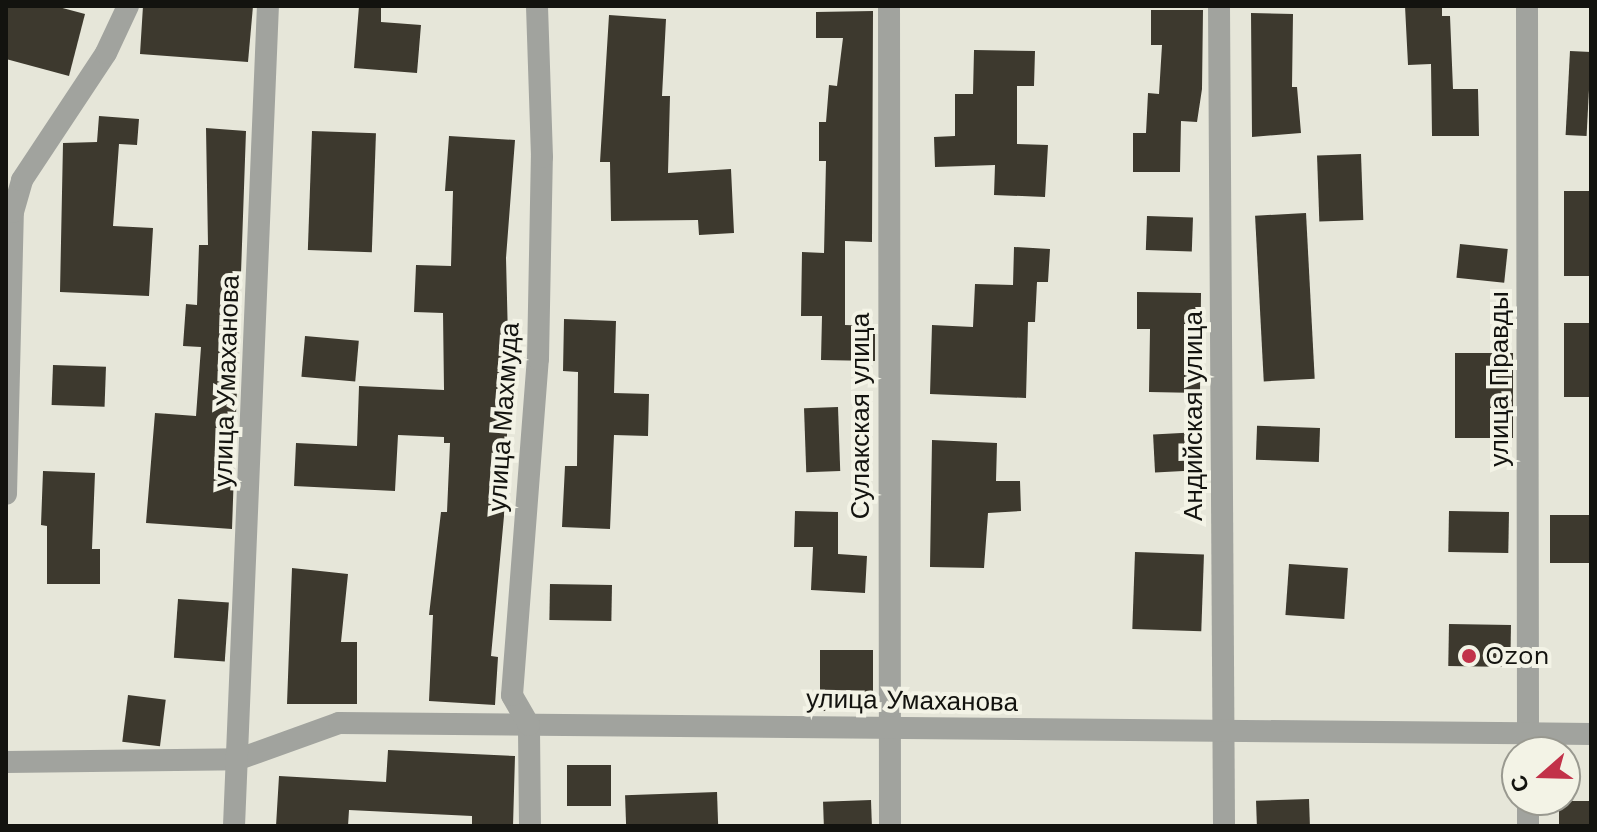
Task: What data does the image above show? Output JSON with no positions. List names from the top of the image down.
{
  "streets": {
    "street": [
      "улица Правды",
      "улица Умаханова",
      "Сулакская улица",
      "Андийская улица",
      "улица Махмуда"
    ]
  },
  "crossings": [
    ["улица Умаханова", "Сулакская улица"],
    ["улица Умаханова", "Андийская улица"],
    ["улица Умаханова", "улица Махмуда"]
  ],
  "places": ["Ozon"],
  "north": "left"
}
